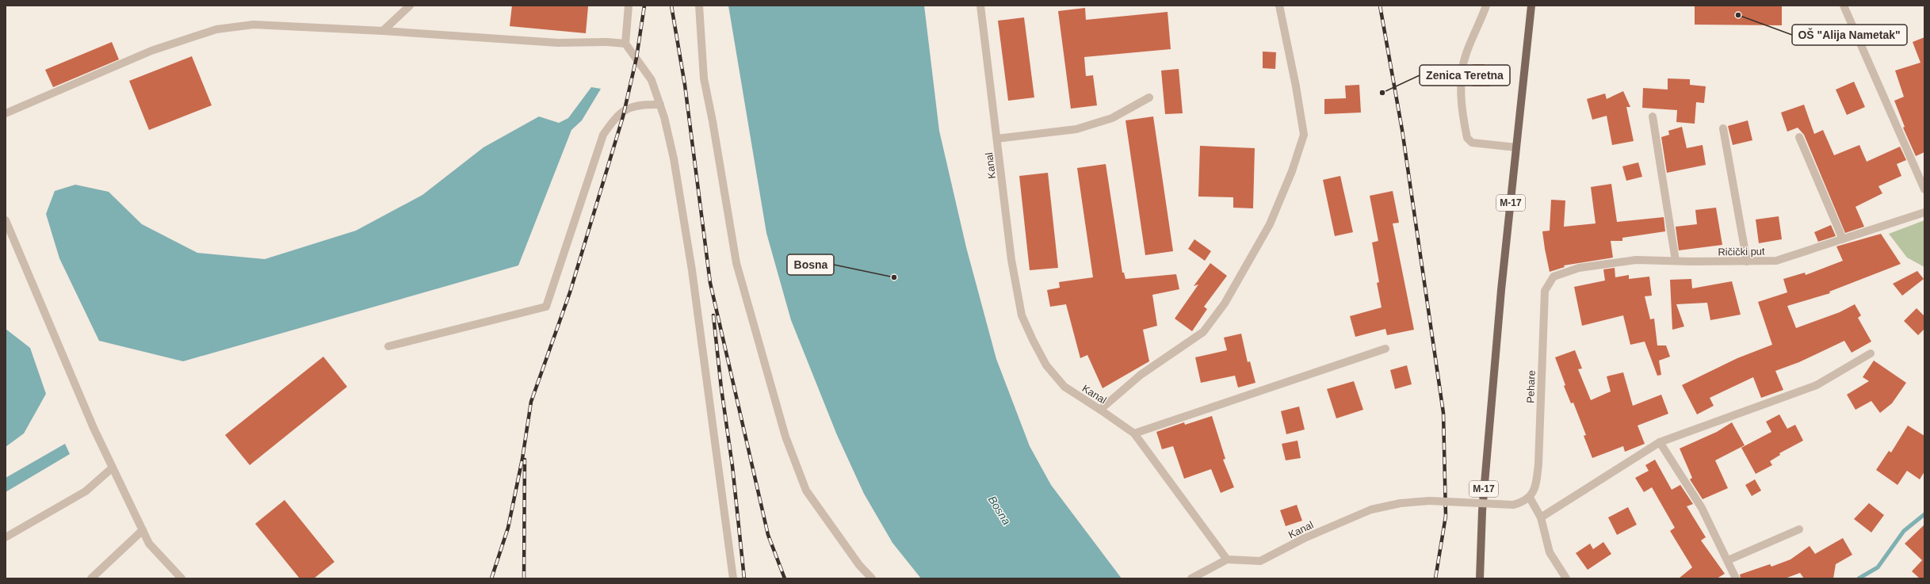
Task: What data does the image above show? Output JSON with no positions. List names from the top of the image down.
{
  "streets": {
    "main road": ["M-17"],
    "street": ["Kanal", "Ričički put", "Pehare"]
  },
  "crossings": [
    ["Kanal", "Pehare"],
    ["Ričički put", "Pehare"]
  ],
  "water": ["Bosna"],
  "places": ["OŠ \"Alija Nametak\"", "Zenica Teretna", "Bosna"]
}
